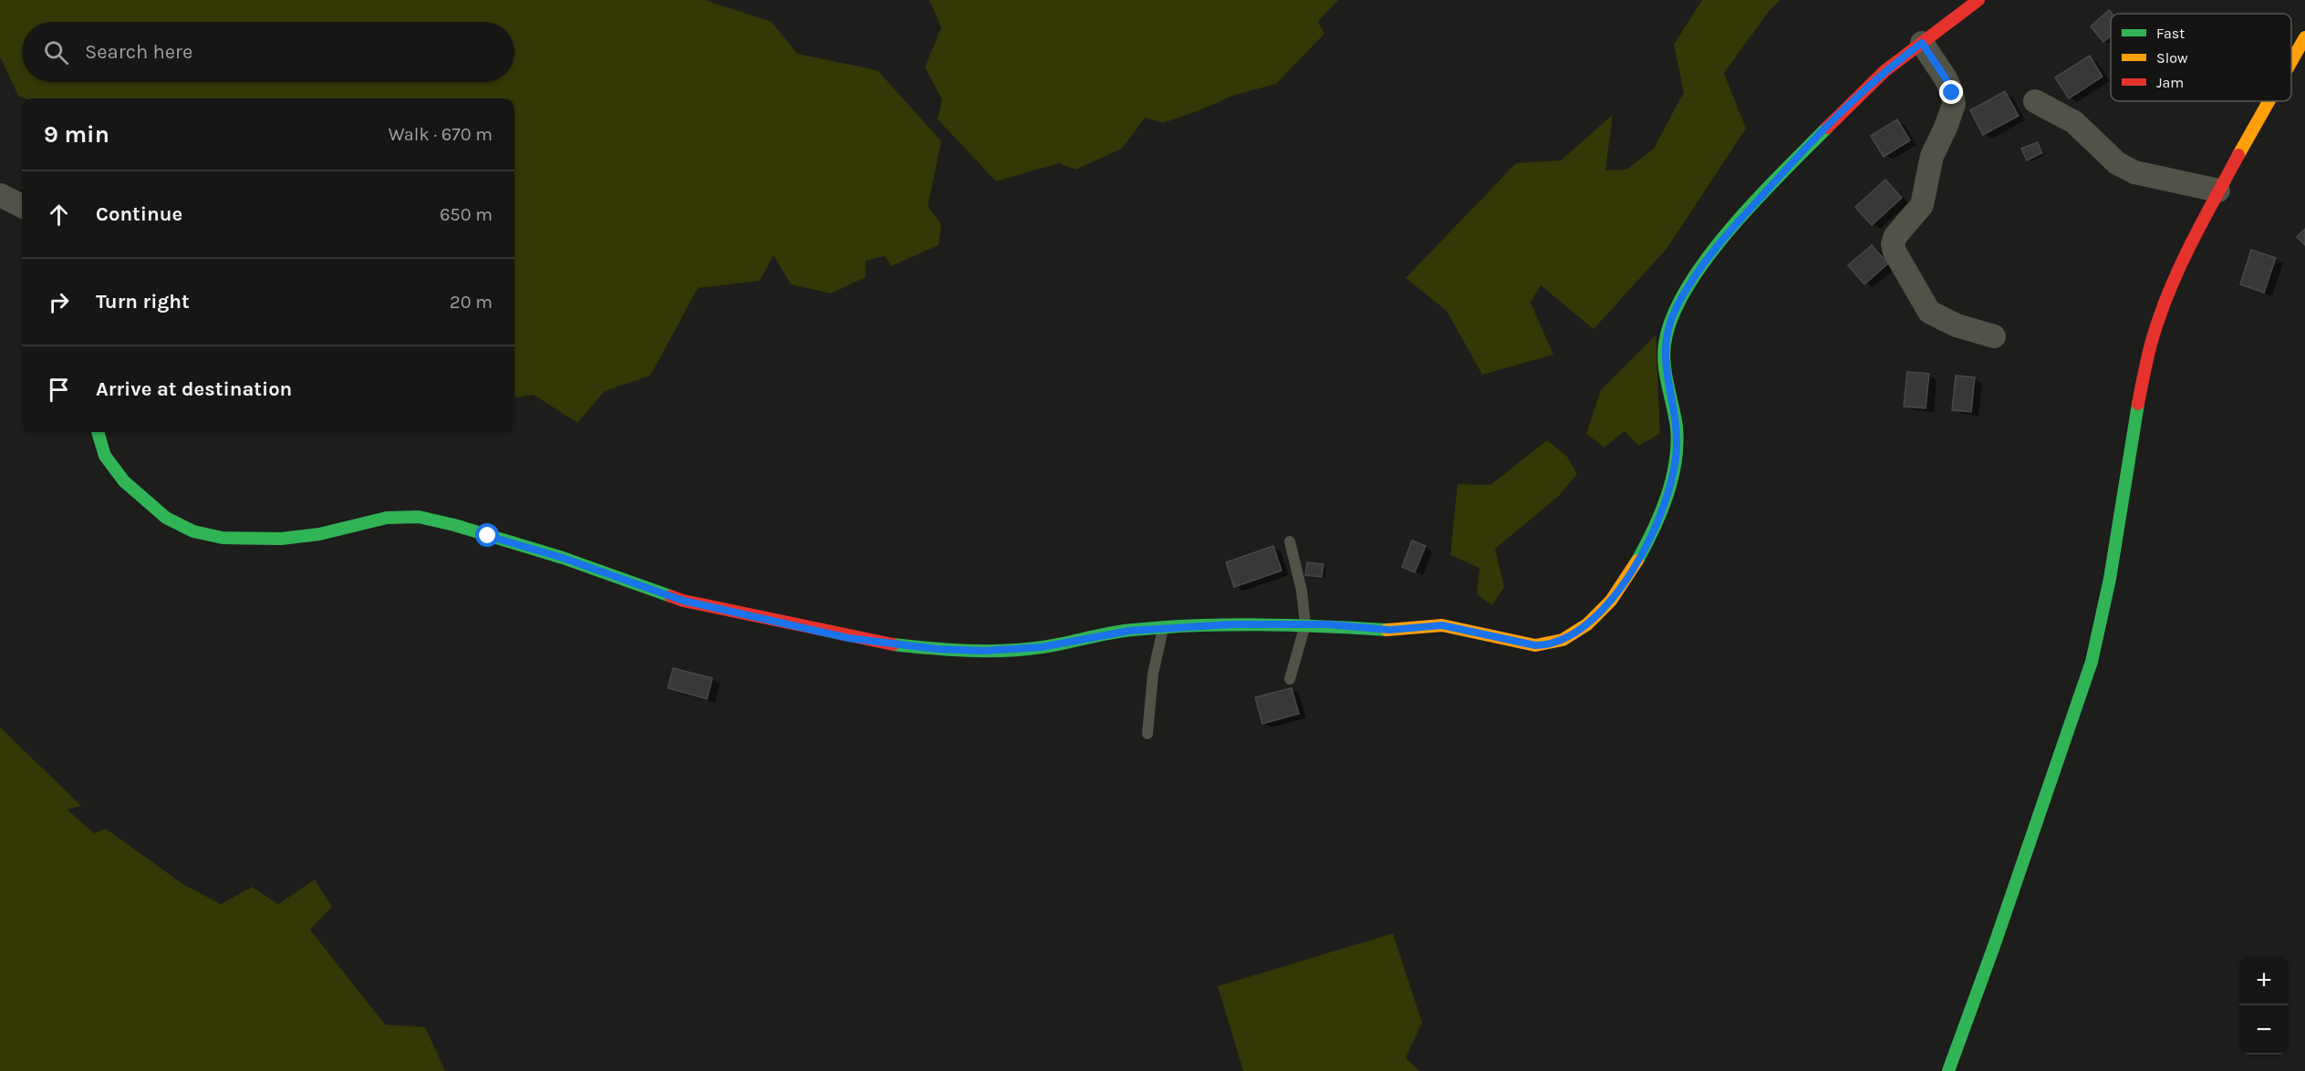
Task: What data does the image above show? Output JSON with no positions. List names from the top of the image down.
{
  "legend": ["Fast", "Slow", "Jam"],
  "page": {
    "search": "Search here",
    "heading": ["9 min", "Walk · 670 m"],
    "list": [
      ["Continue", "650 m"],
      ["Turn right", "20 m"],
      "Arrive at destination"
    ],
    "map_buttons": ["+", "−"]
  }
}
